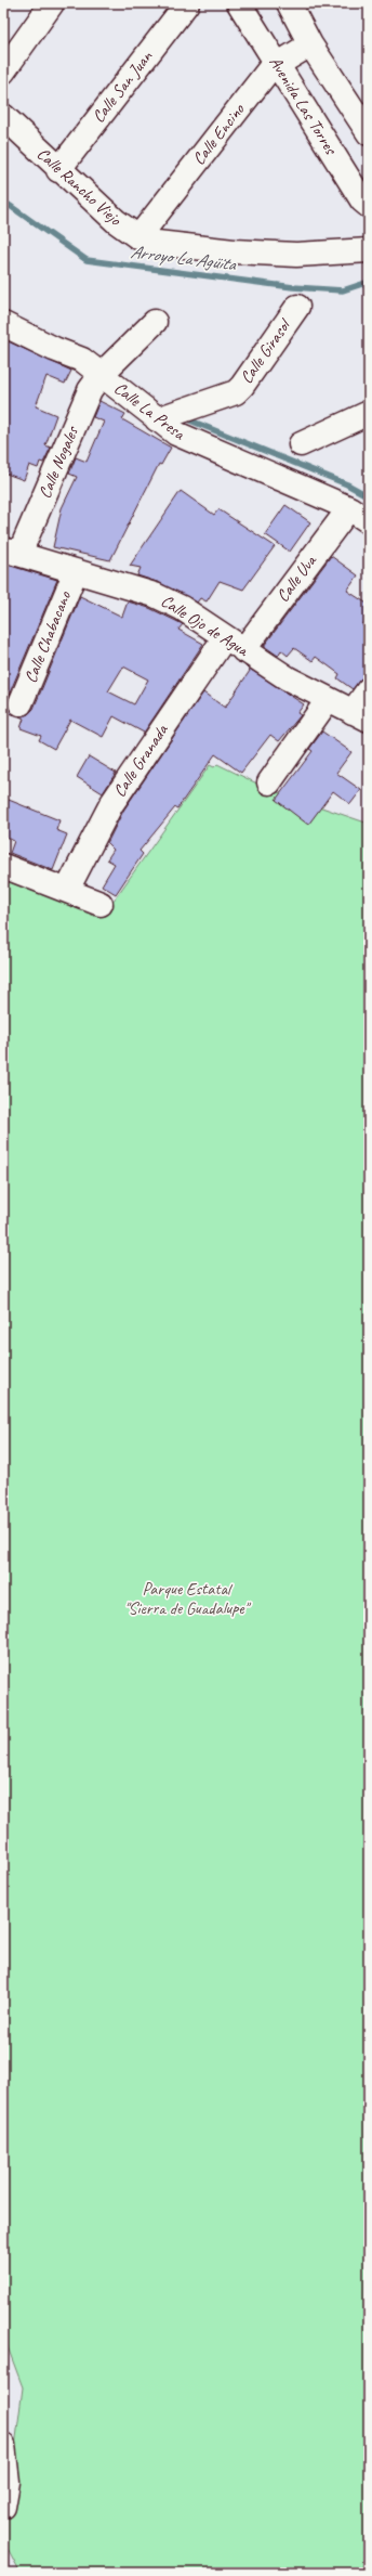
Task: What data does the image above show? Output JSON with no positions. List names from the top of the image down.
{
  "streets": {
    "street": [
      "Calle San Juan",
      "Avenida Las Torres",
      "Calle Encino",
      "Calle Rancho Viejo",
      "Calle Girasol",
      "Calle La Presa",
      "Calle Nogales",
      "Calle Uva",
      "Calle Ojo de Agua",
      "Calle Chabacano",
      "Calle Granada"
    ]
  },
  "crossings": [
    ["Calle San Juan", "Calle Rancho Viejo"],
    ["Avenida Las Torres", "Calle Encino"],
    ["Calle Encino", "Calle Rancho Viejo"],
    ["Calle Girasol", "Calle La Presa"],
    ["Calle La Presa", "Calle Nogales"],
    ["Calle La Presa", "Calle Uva"],
    ["Calle Nogales", "Calle Ojo de Agua"],
    ["Calle Uva", "Calle Ojo de Agua"],
    ["Calle Uva", "Calle Granada"],
    ["Calle Ojo de Agua", "Calle Chabacano"],
    ["Calle Ojo de Agua", "Calle Granada"]
  ],
  "water": ["Arroyo La Agüita"],
  "parks": ["Parque Estatal \"Sierra de Guadalupe\""]
}
